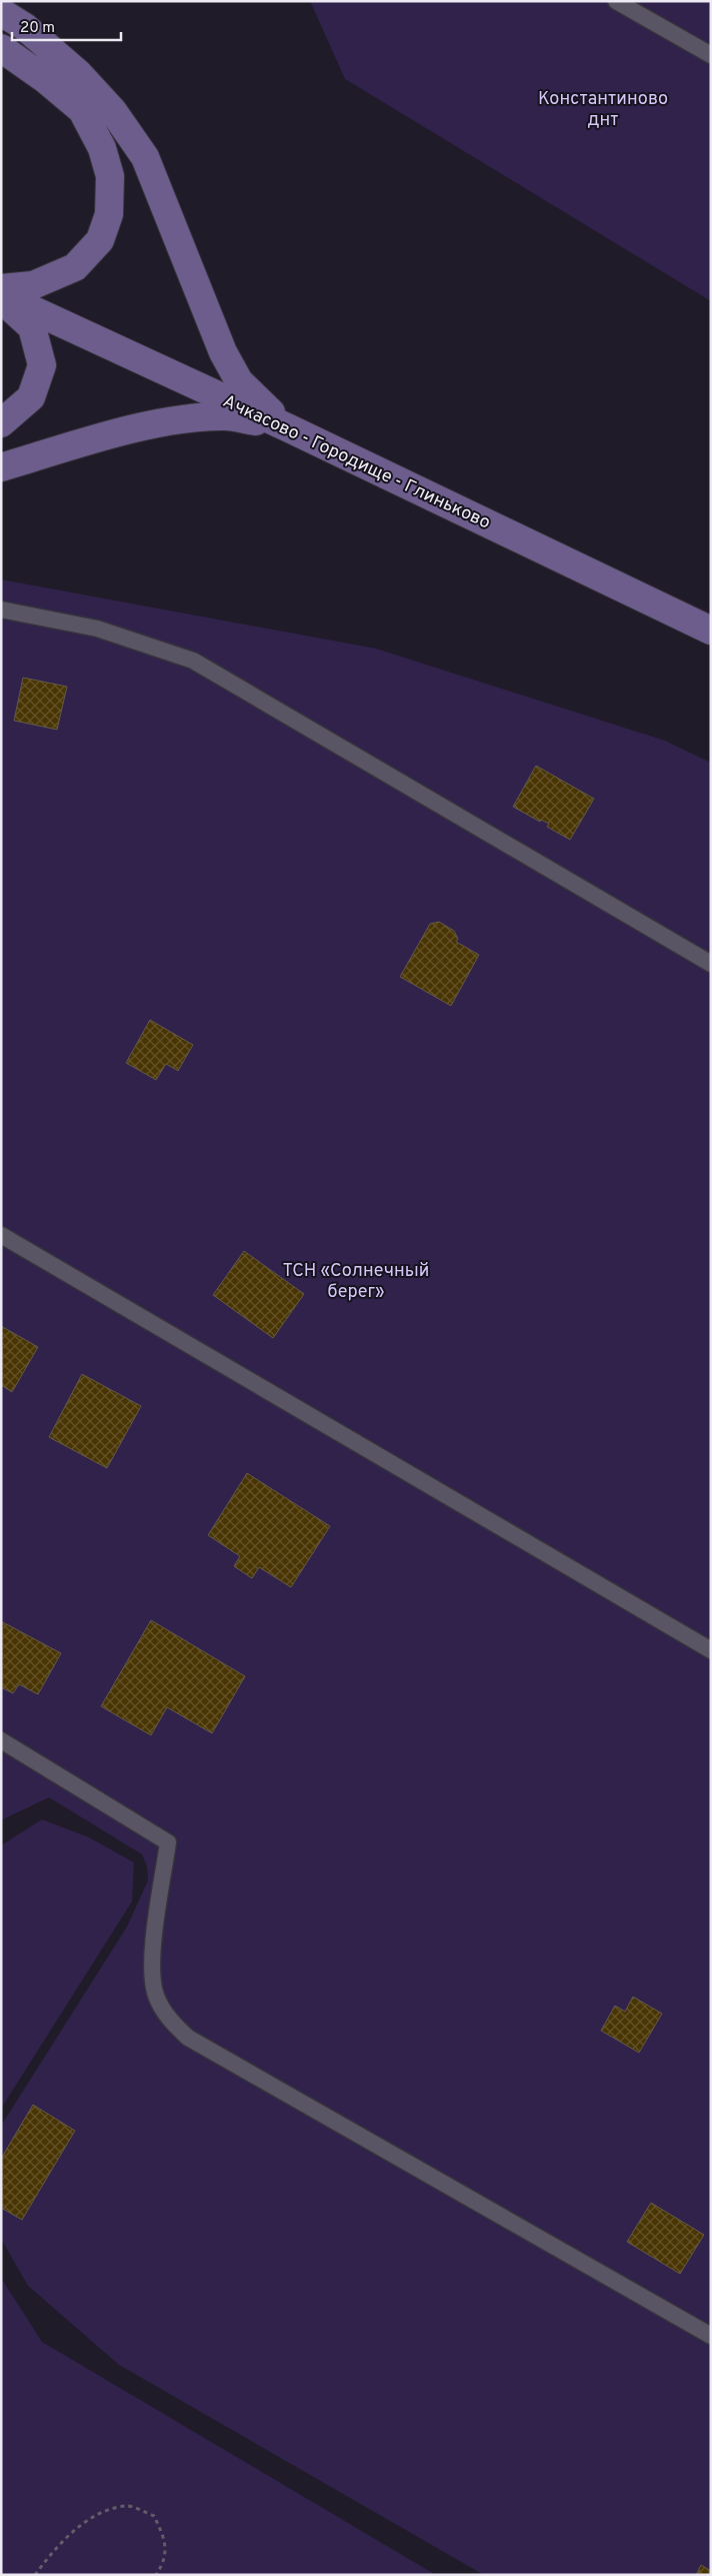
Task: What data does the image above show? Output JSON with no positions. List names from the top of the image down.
{
  "streets": {
    "street": ["Ачкасово - Городище - Глиньково"]
  },
  "parks": ["Константиново днт", "ТСН «Солнечный берег»"],
  "scale_bar": "20 m"
}
